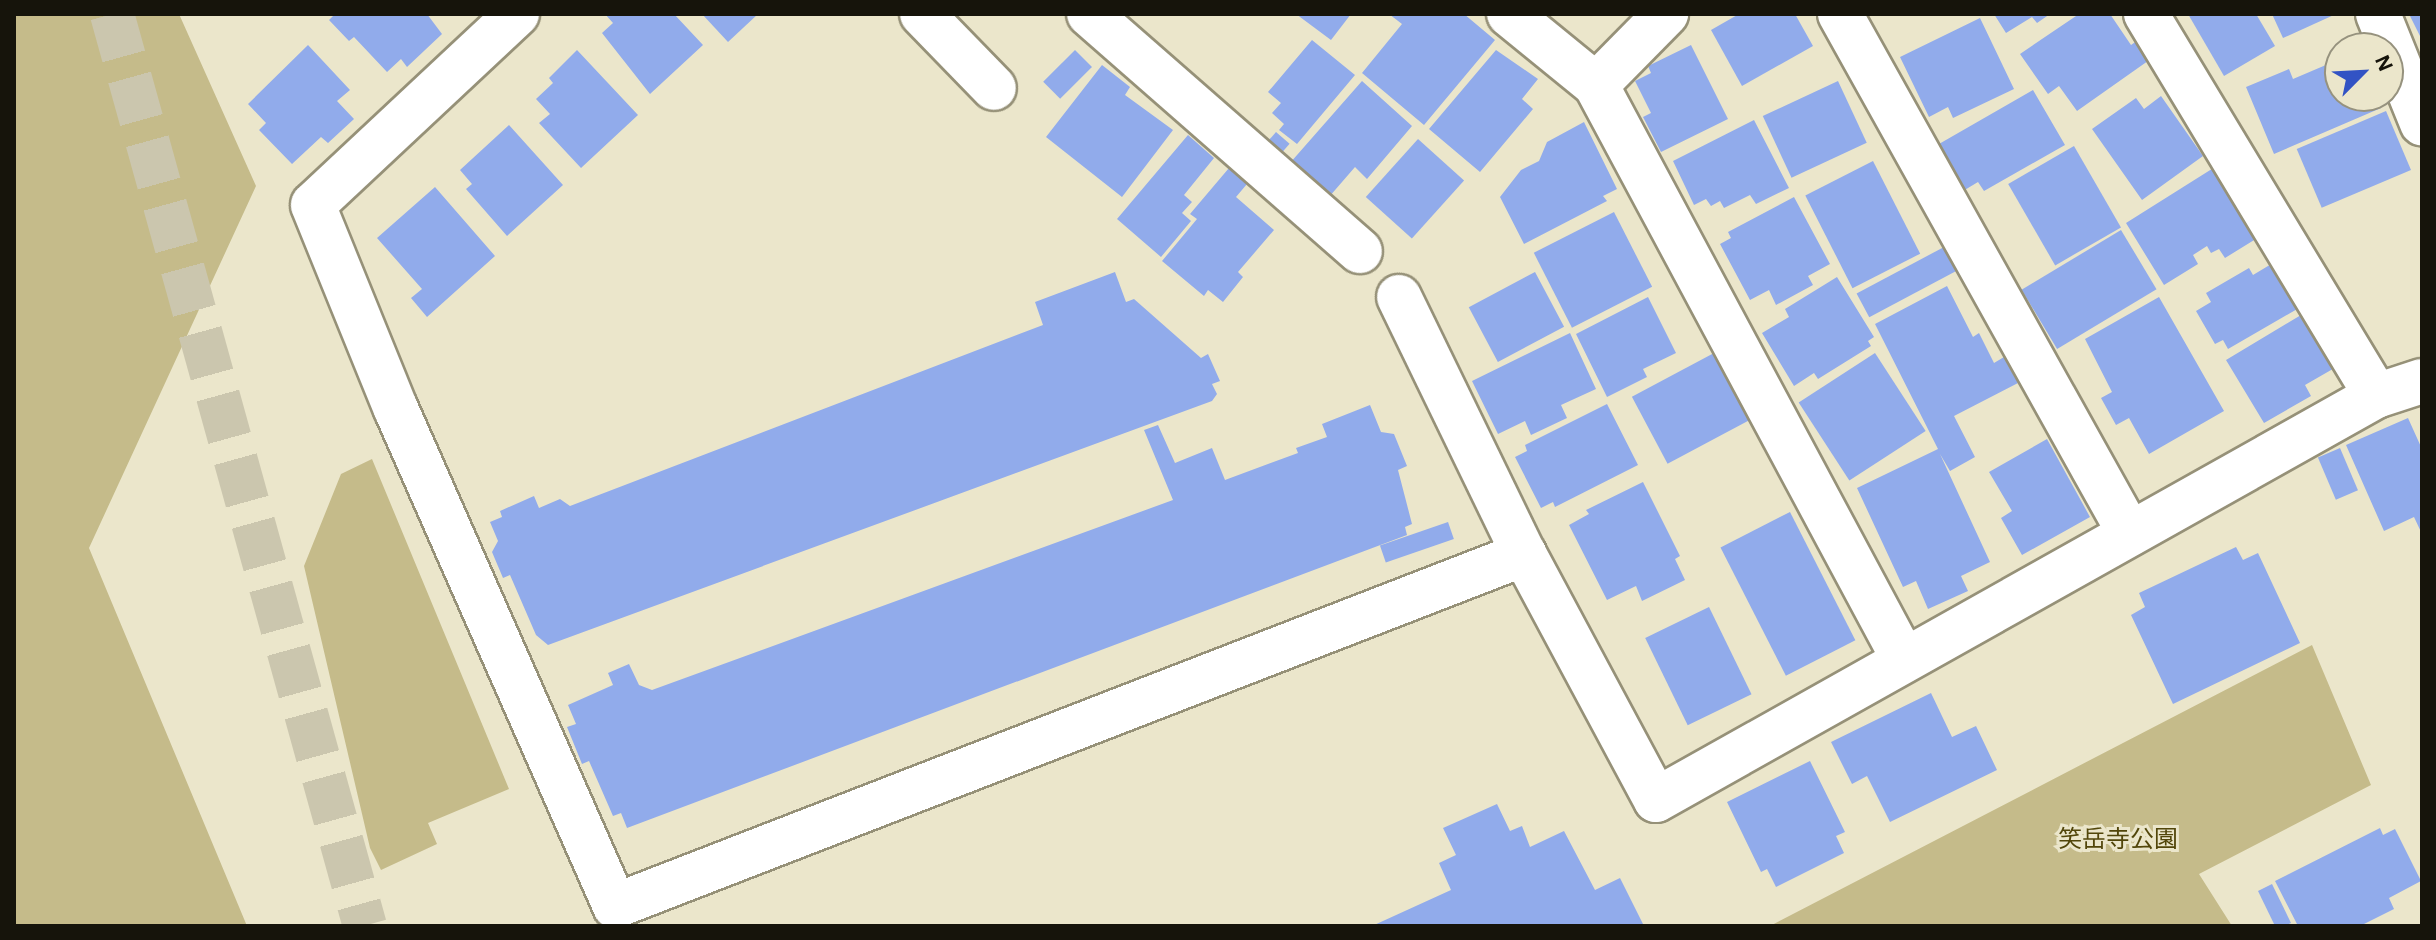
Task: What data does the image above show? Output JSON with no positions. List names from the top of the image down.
{
  "parks": ["笑岳寺公園"],
  "north": "top right"
}
